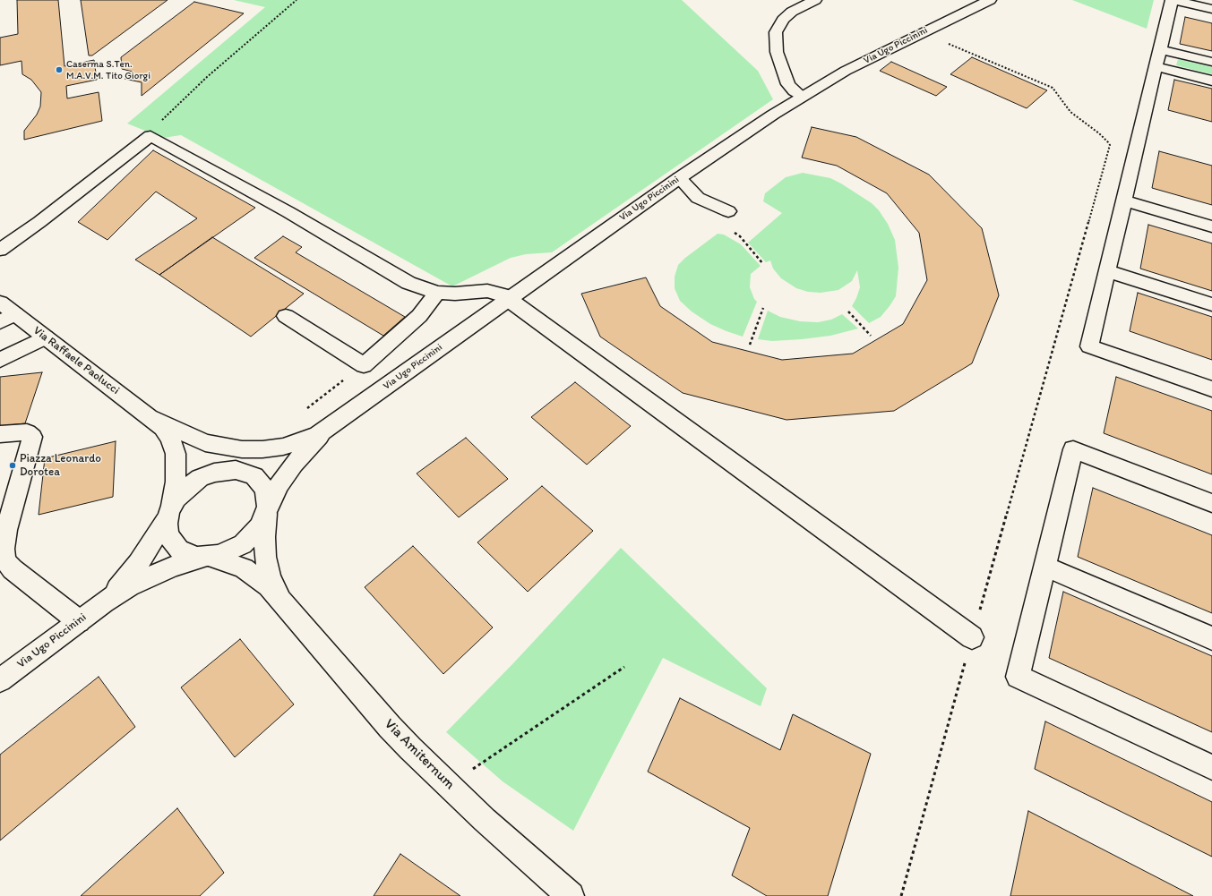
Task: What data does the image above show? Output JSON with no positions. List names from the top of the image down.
{
  "streets": {
    "main road": ["Via Ugo Piccinini", "Via Raffaele Paolucci", "Via Amiternum"]
  },
  "crossings": [
    ["Via Ugo Piccinini", "Via Raffaele Paolucci"],
    ["Via Ugo Piccinini", "Via Amiternum"],
    ["Via Raffaele Paolucci", "Via Amiternum"]
  ],
  "places": ["Caserma S.Ten. M.A.V.M. Tito Giorgi", "Piazza Leonardo Dorotea"]
}
